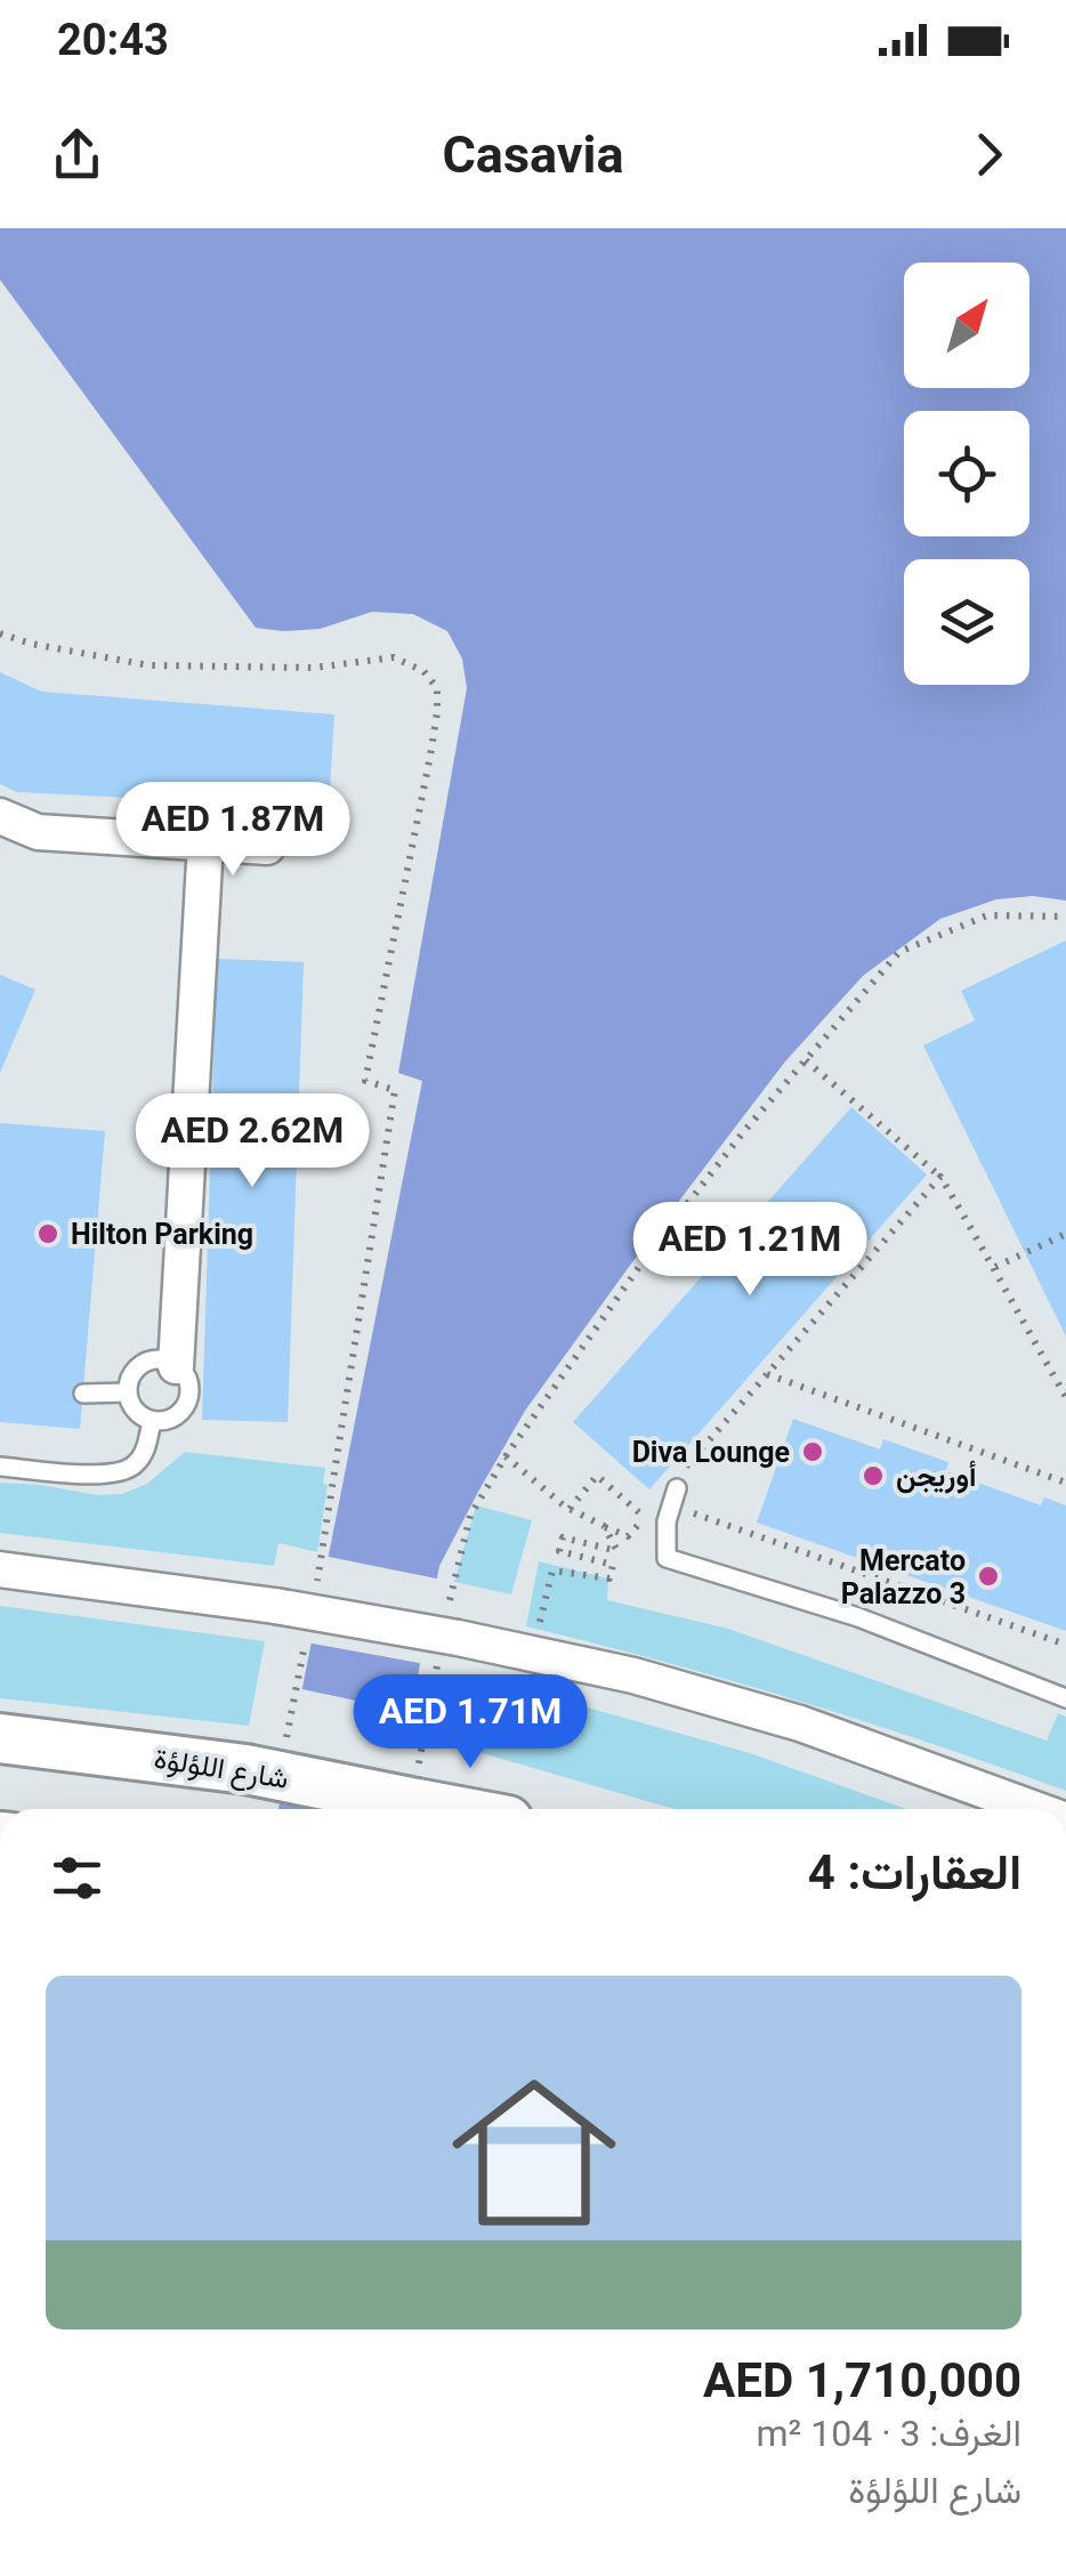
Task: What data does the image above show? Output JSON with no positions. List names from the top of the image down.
{
  "streets": {
    "main road": ["شارع اللؤلؤة"]
  },
  "places": [
    "Hilton Parking",
    "Diva Lounge",
    "أوريجن",
    "Mercato Palazzo 3"
  ],
  "north": "top right",
  "page": {
    "status": "20:43",
    "header": "Casavia",
    "price": [
      "AED 1.87M",
      "AED 2.62M",
      "AED 1.21M",
      "AED 1.71M"
    ],
    "heading": "العقارات: 4",
    "list": [
      {
        "name": "AED 1,710,000",
        "note": "الغرف: 3 · 104 m² · شارع اللؤلؤة"
      }
    ]
  }
}
